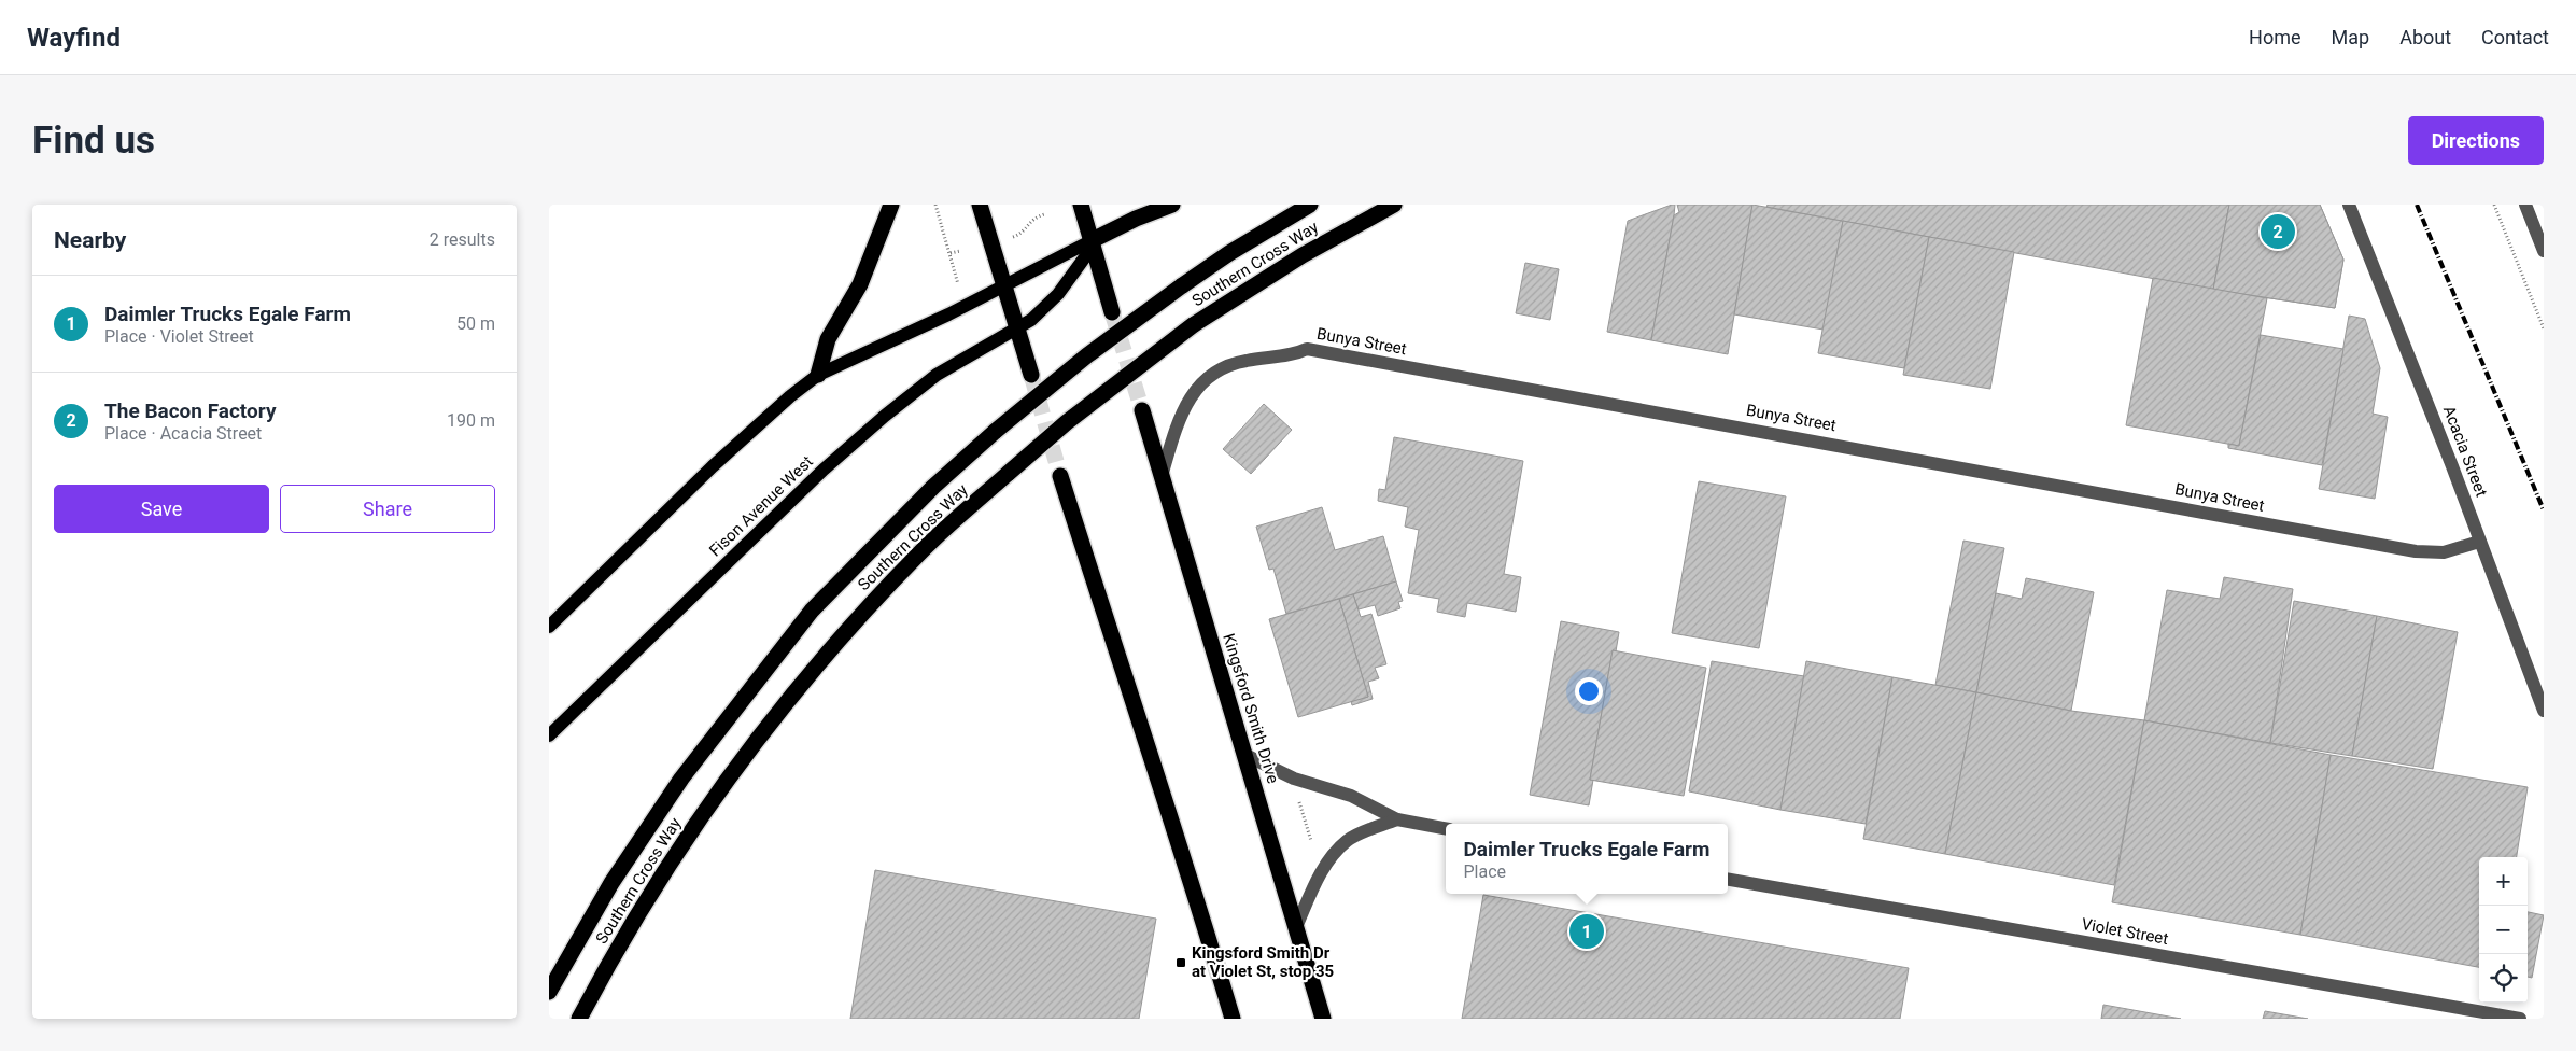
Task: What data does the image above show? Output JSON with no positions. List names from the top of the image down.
{
  "streets": {
    "highway": ["Southern Cross Way", "Kingsford Smith Drive"],
    "main road": ["Fison Avenue West"],
    "street": ["Bunya Street", "Acacia Street", "Violet Street"]
  },
  "crossings": [
    ["Bunya Street", "Acacia Street"],
    ["Bunya Street", "Kingsford Smith Drive"]
  ],
  "places": {
    "transit": ["Kingsford Smith Dr at Violet St, stop 35"]
  },
  "page": {
    "header": "Wayfind",
    "nav": [
      "Home",
      "Map",
      "About",
      "Contact"
    ],
    "buttons": [
      "Directions",
      ["Save", "Share"]
    ],
    "title": "Find us",
    "heading": ["Nearby", "2 results"],
    "pins": ["2", "1"],
    "list": [
      {
        "mark": "1",
        "name": "Daimler Trucks Egale Farm",
        "note": "Place · Violet Street",
        "value": "50 m"
      },
      {
        "mark": "2",
        "name": "The Bacon Factory",
        "note": "Place · Acacia Street",
        "value": "190 m"
      }
    ],
    "popup": ["Daimler Trucks Egale Farm", "Place"],
    "map_buttons": ["+", "−"]
  }
}
